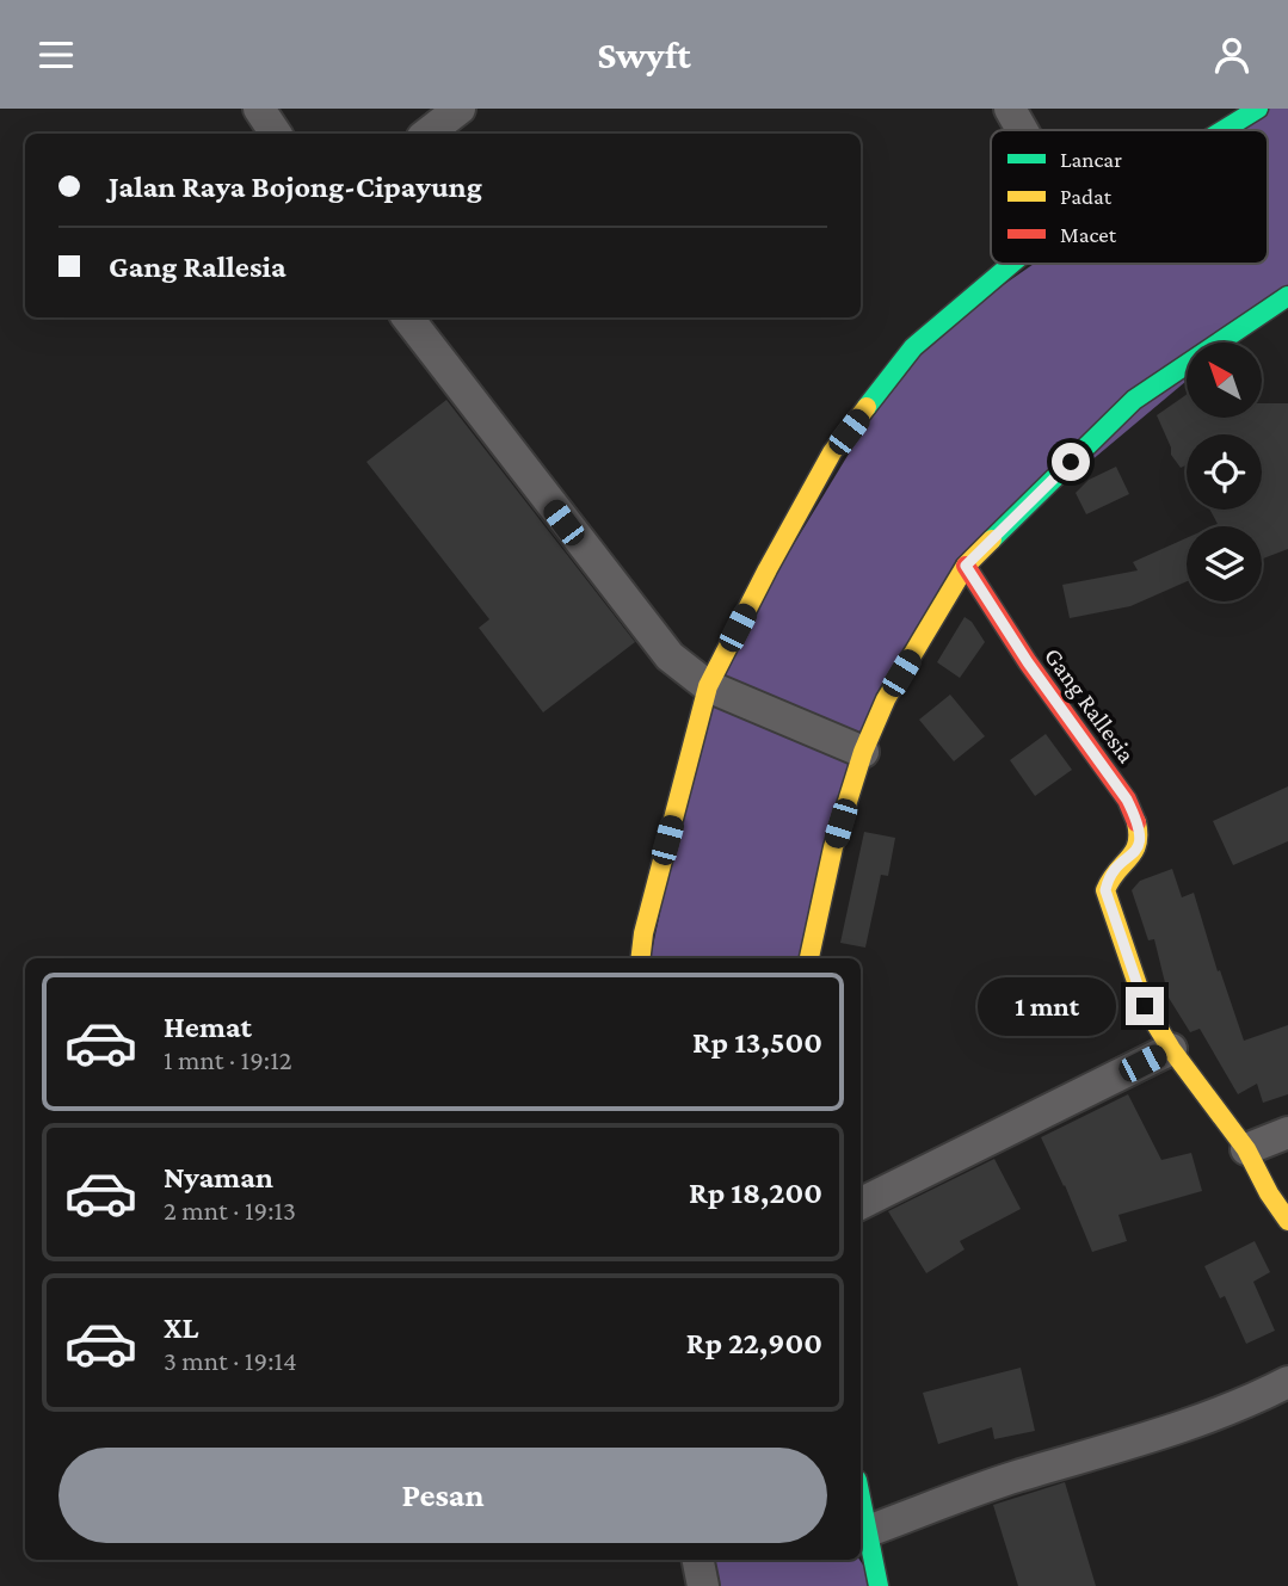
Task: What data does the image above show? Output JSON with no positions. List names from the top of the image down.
{
  "streets": {
    "street": ["Gang Rallesia"]
  },
  "legend": ["Lancar", "Padat", "Macet"],
  "north": "top left",
  "page": {
    "header": "Swyft",
    "banner": ["Jalan Raya Bojong-Cipayung", "Gang Rallesia"],
    "list": [
      {
        "name": "Hemat",
        "note": "1 mnt · 19:12",
        "value": "Rp 13,500"
      },
      {
        "name": "Nyaman",
        "note": "2 mnt · 19:13",
        "value": "Rp 18,200"
      },
      {
        "name": "XL",
        "note": "3 mnt · 19:14",
        "value": "Rp 22,900"
      }
    ],
    "bubble": "1 mnt",
    "buttons": "Pesan"
  }
}
